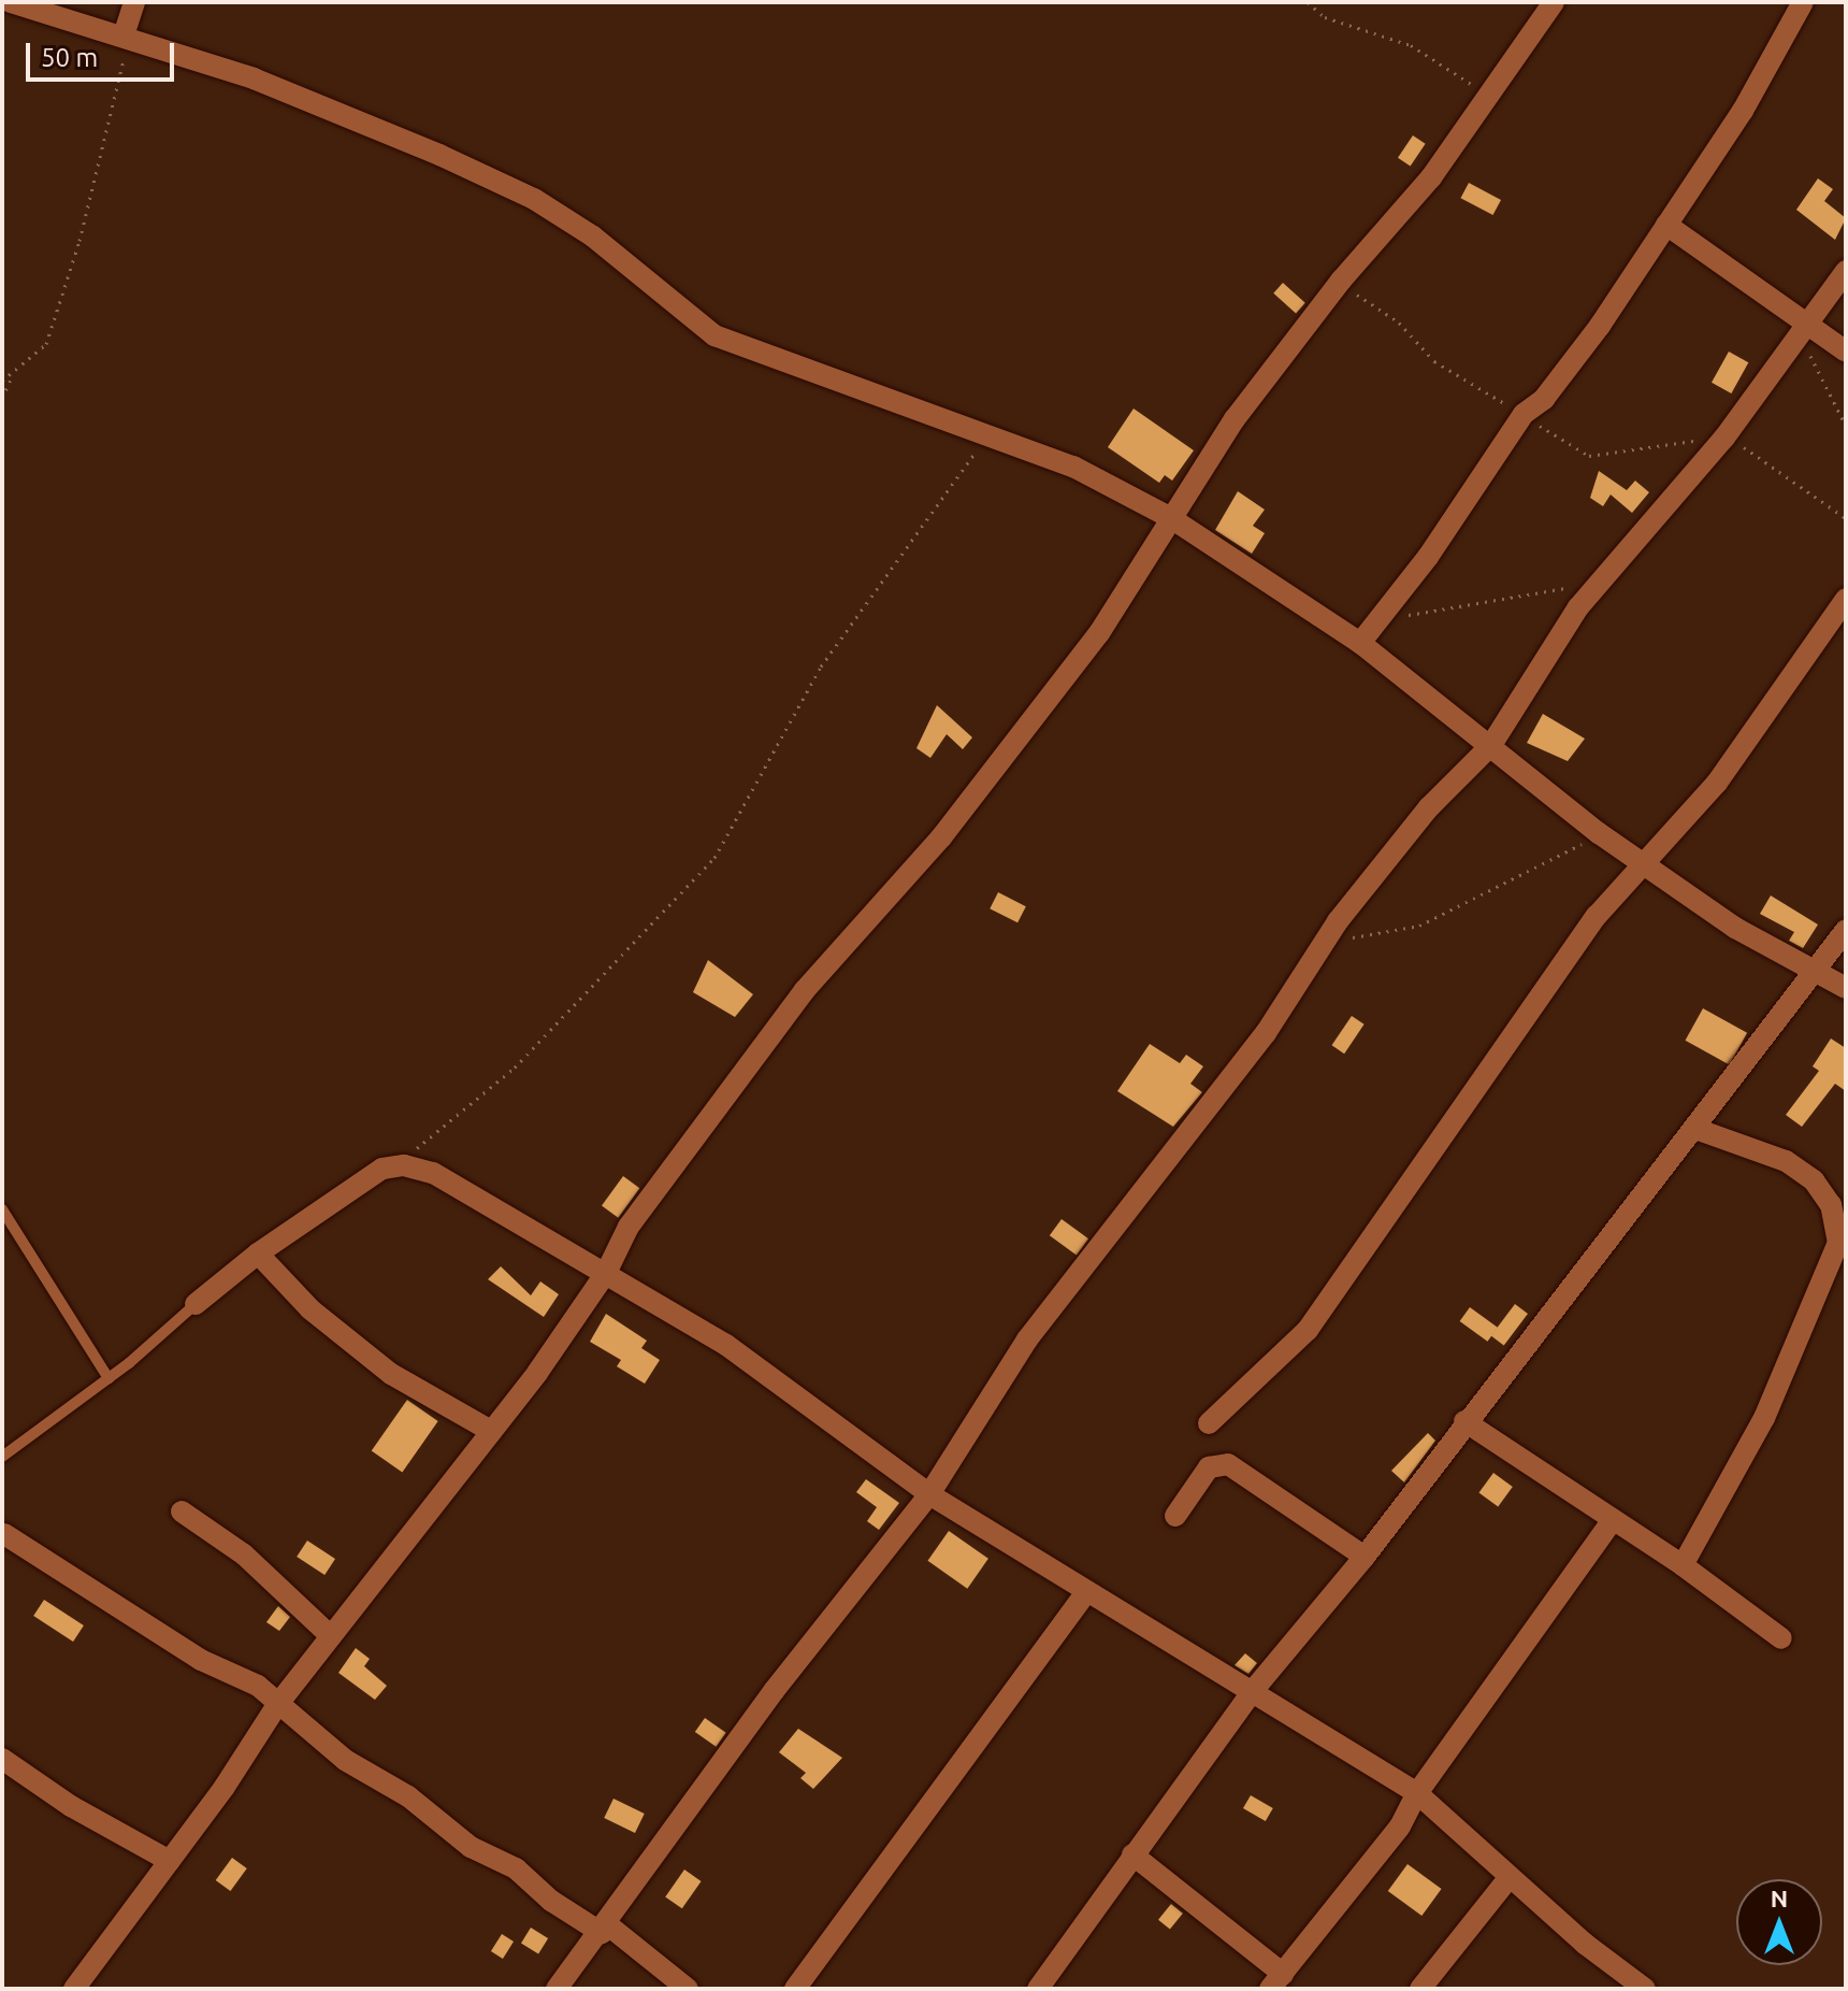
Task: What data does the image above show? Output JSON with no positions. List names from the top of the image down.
{
  "scale_bar": "50 m",
  "north": "top"
}
